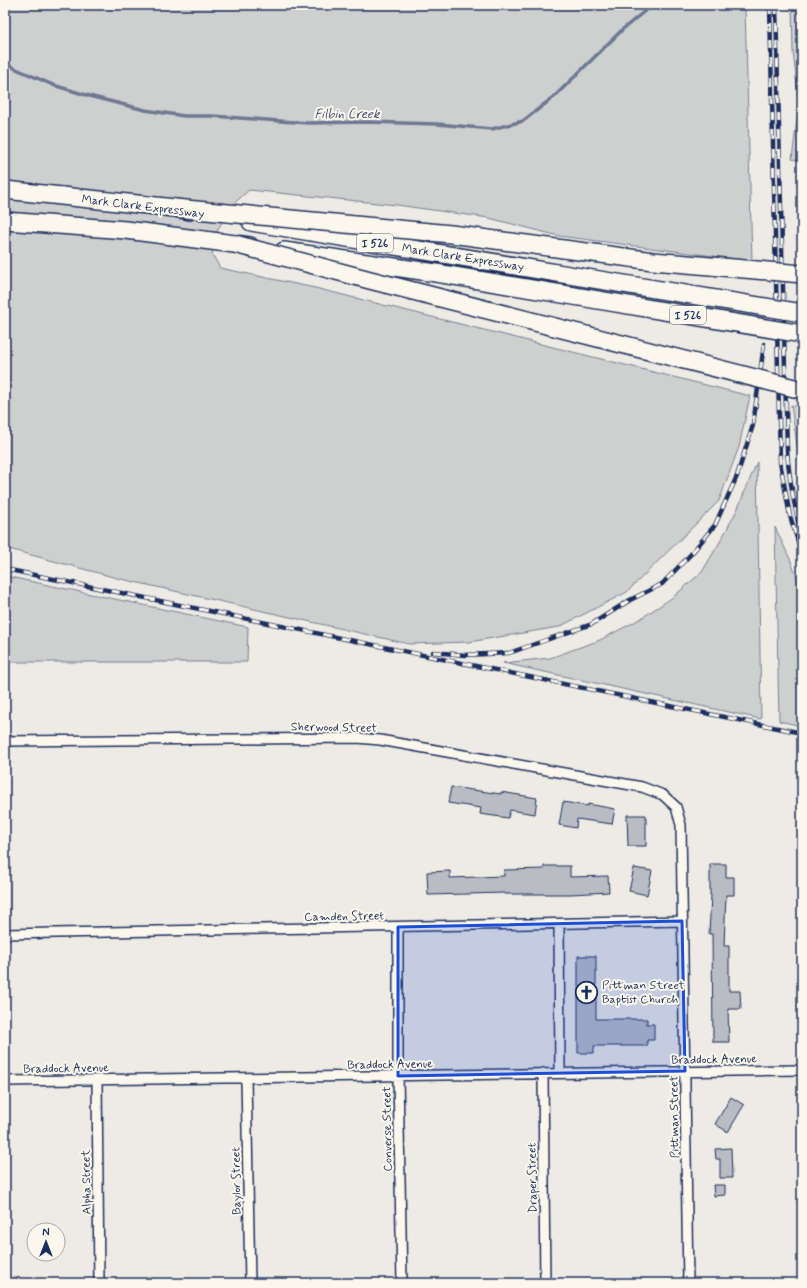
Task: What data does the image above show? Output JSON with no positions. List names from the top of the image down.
{
  "streets": {
    "highway": ["Mark Clark Expressway", "I 526"],
    "street": [
      "Sherwood Street",
      "Camden Street",
      "Braddock Avenue",
      "Pittman Street",
      "Converse Street",
      "Draper Street",
      "Baylor Street",
      "Alpha Street"
    ]
  },
  "crossings": [
    ["Sherwood Street", "Pittman Street"],
    ["Camden Street", "Pittman Street"],
    ["Camden Street", "Converse Street"],
    ["Braddock Avenue", "Pittman Street"],
    ["Braddock Avenue", "Converse Street"],
    ["Braddock Avenue", "Draper Street"],
    ["Braddock Avenue", "Baylor Street"],
    ["Braddock Avenue", "Alpha Street"]
  ],
  "water": ["Filbin Creek"],
  "places": {
    "church": ["Pittman Street Baptist Church"]
  },
  "north": "top"
}
